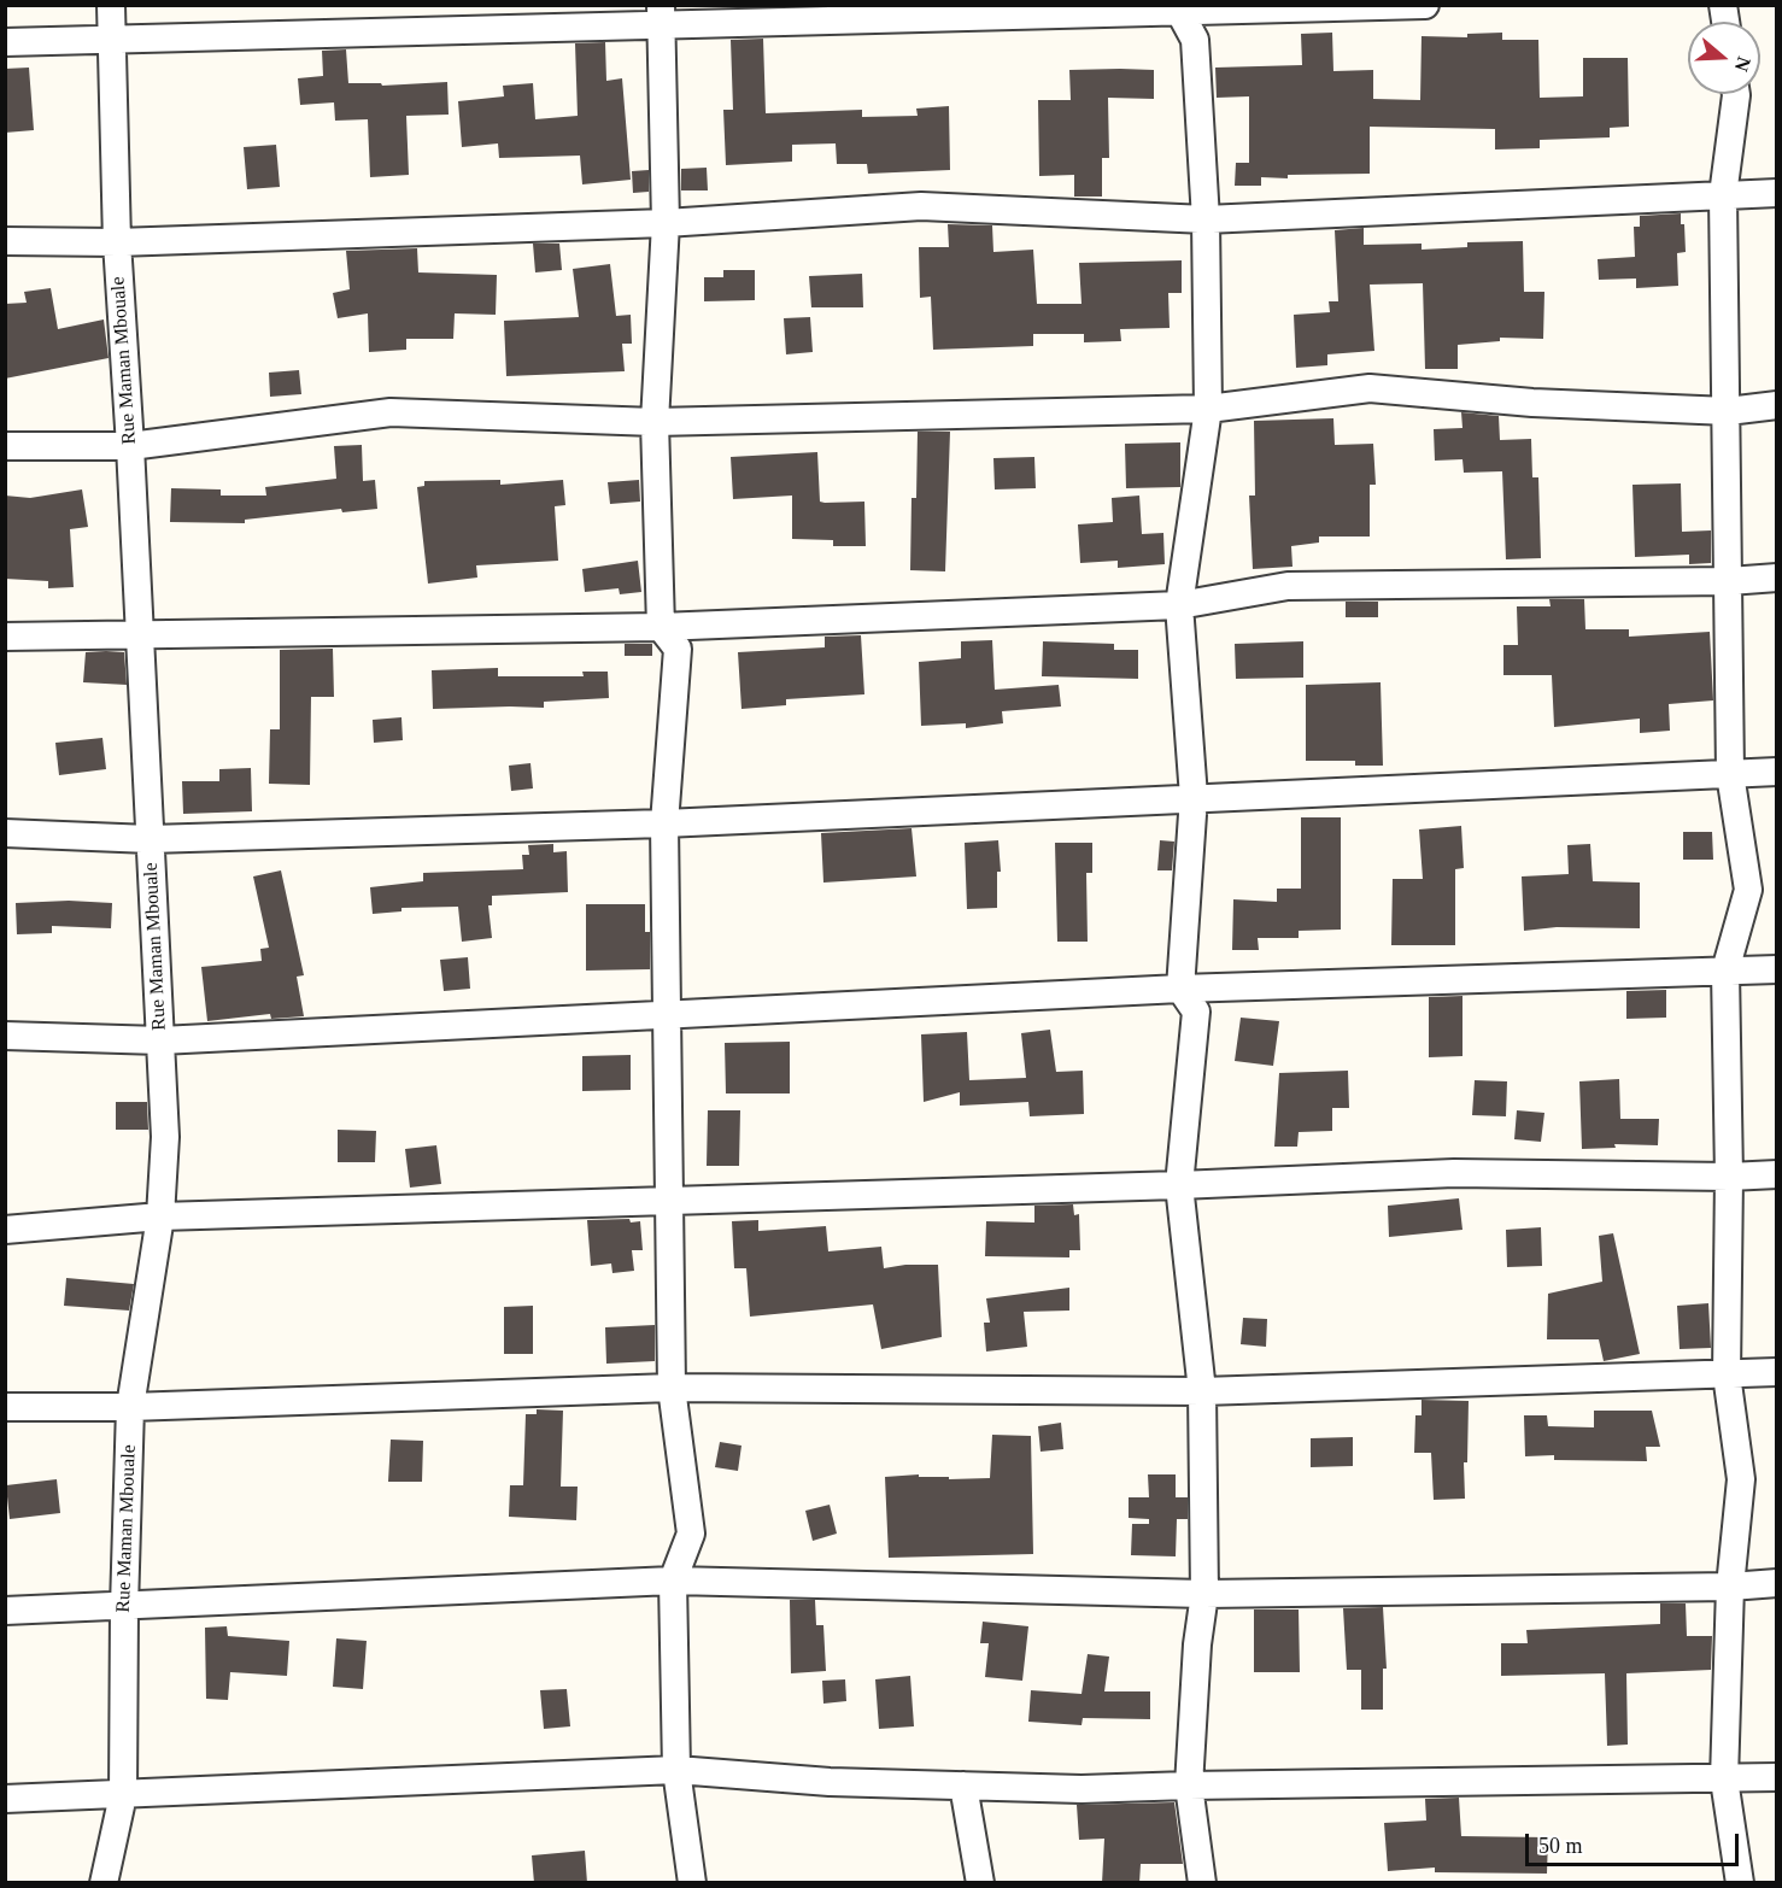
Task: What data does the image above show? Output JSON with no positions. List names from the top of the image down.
{
  "streets": {
    "street": ["Rue Maman Mbouale"]
  },
  "scale_bar": "50 m",
  "north": "right"
}
